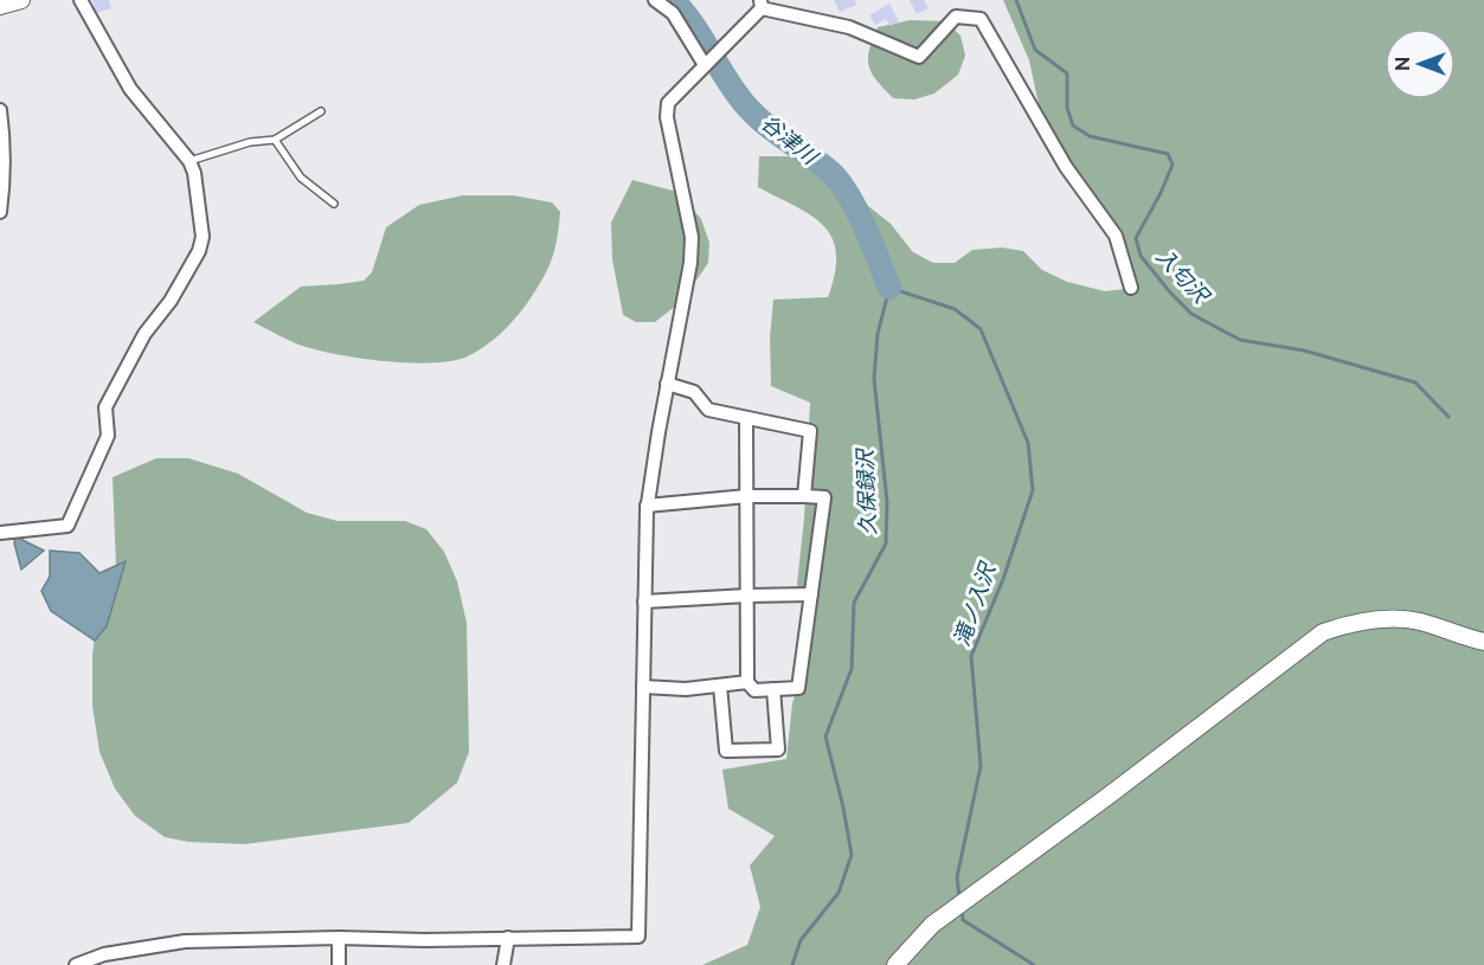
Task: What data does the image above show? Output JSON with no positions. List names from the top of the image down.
{
  "water": [
    "谷津川",
    "入匂沢",
    "久保録沢",
    "滝ノ入沢"
  ],
  "north": "left"
}
